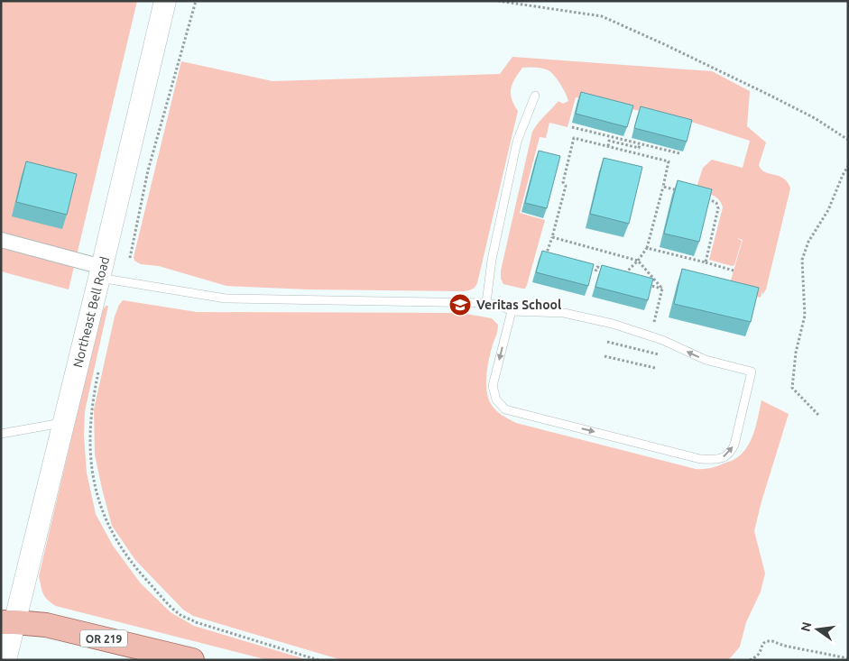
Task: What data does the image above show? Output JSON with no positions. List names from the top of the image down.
{
  "streets": {
    "main road": ["Northeast Bell Road", "OR 219"]
  },
  "crossings": [
    ["Northeast Bell Road", "OR 219"]
  ],
  "places": {
    "school or university": ["Veritas School"]
  },
  "north": "left"
}
